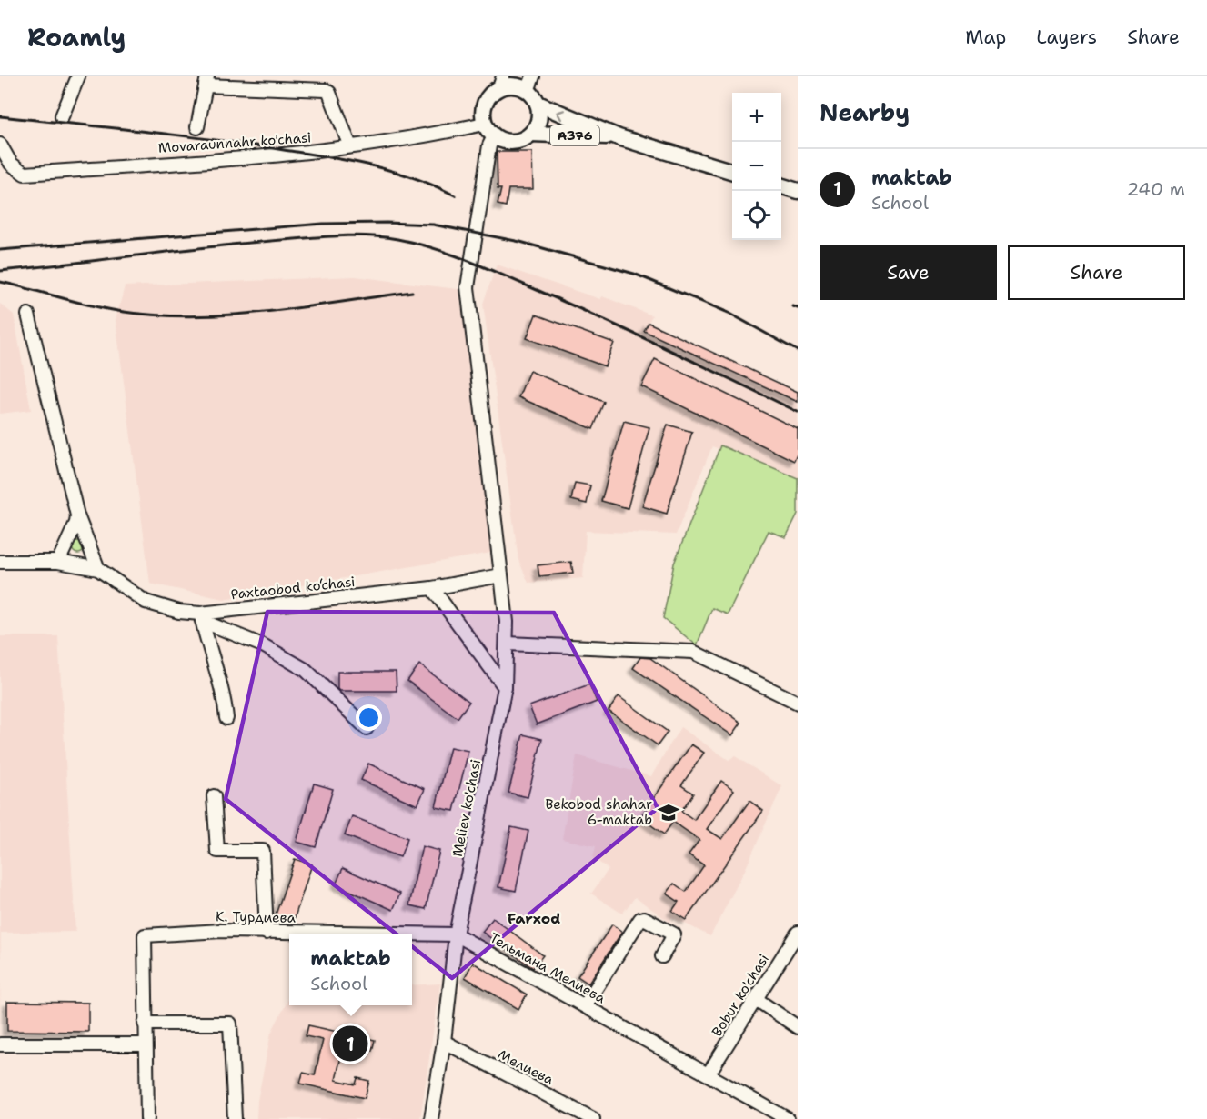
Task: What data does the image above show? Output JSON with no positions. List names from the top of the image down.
{
  "streets": {
    "main road": ["A376"],
    "street": [
      "Movaraunnahr ko'chasi",
      "Paxtaobod ko‘chasi",
      "Meliev ko'chasi",
      "К. Турдиева",
      "Тельмана Мелиева",
      "Bobur ko'chasi",
      "Мелиева"
    ]
  },
  "crossings": [
    ["A376", "Movaraunnahr ko'chasi"],
    ["A376", "Meliev ko'chasi"],
    ["Movaraunnahr ko'chasi", "Meliev ko'chasi"],
    ["Paxtaobod ko‘chasi", "Meliev ko'chasi"],
    ["Meliev ko'chasi", "К. Турдиева"],
    ["Meliev ko'chasi", "Тельмана Мелиева"],
    ["К. Турдиева", "Тельмана Мелиева"],
    ["Тельмана Мелиева", "Bobur ko'chasi"]
  ],
  "districts": ["Farxod"],
  "places": {
    "school or university": ["Bekobod shahar 6-maktab"]
  },
  "page": {
    "header": "Roamly",
    "nav": ["Map", "Layers", "Share"],
    "heading": "Nearby",
    "map_buttons": ["+", "−"],
    "list": [
      {
        "mark": "1",
        "name": "maktab",
        "note": "School",
        "value": "240 m"
      }
    ],
    "buttons": ["Save", "Share"],
    "popup": ["maktab", "School"],
    "pins": "1"
  }
}
